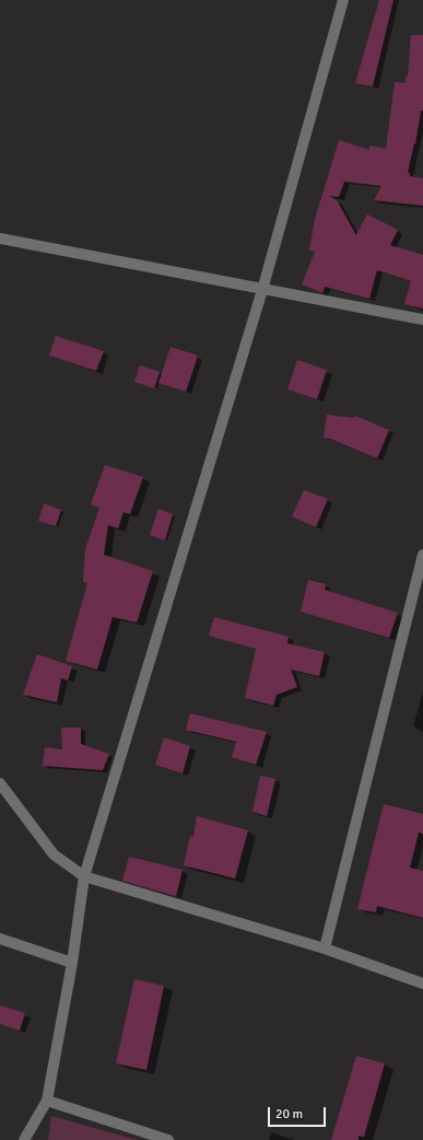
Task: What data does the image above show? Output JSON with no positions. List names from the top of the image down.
{
  "scale_bar": "20 m"
}
